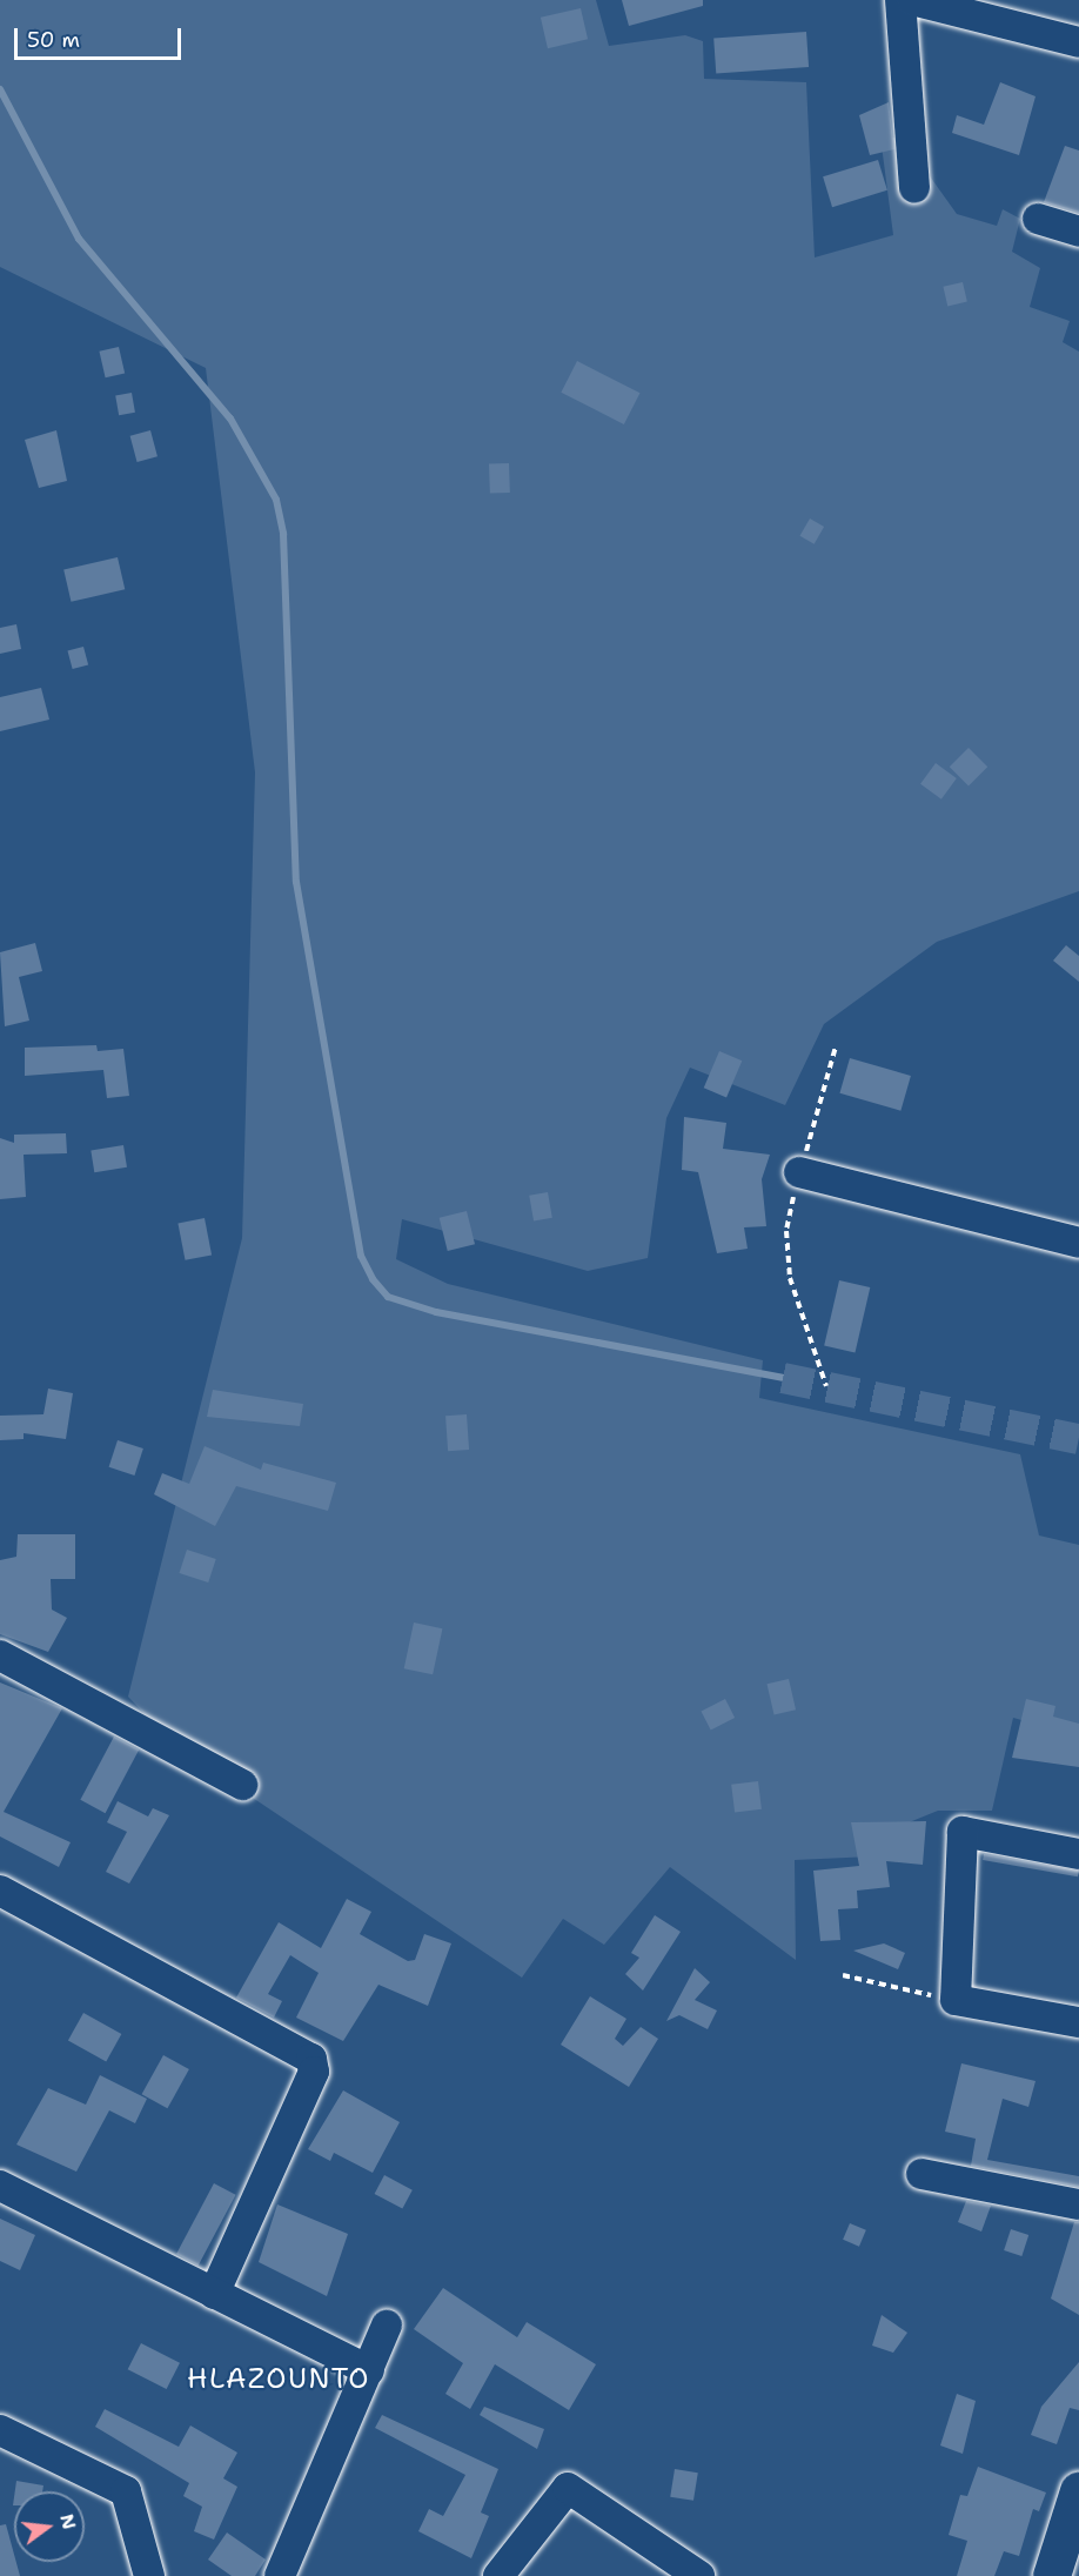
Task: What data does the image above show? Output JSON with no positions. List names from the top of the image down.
{
  "districts": ["HLAZOUNTO"],
  "scale_bar": "50 m",
  "north": "right"
}
